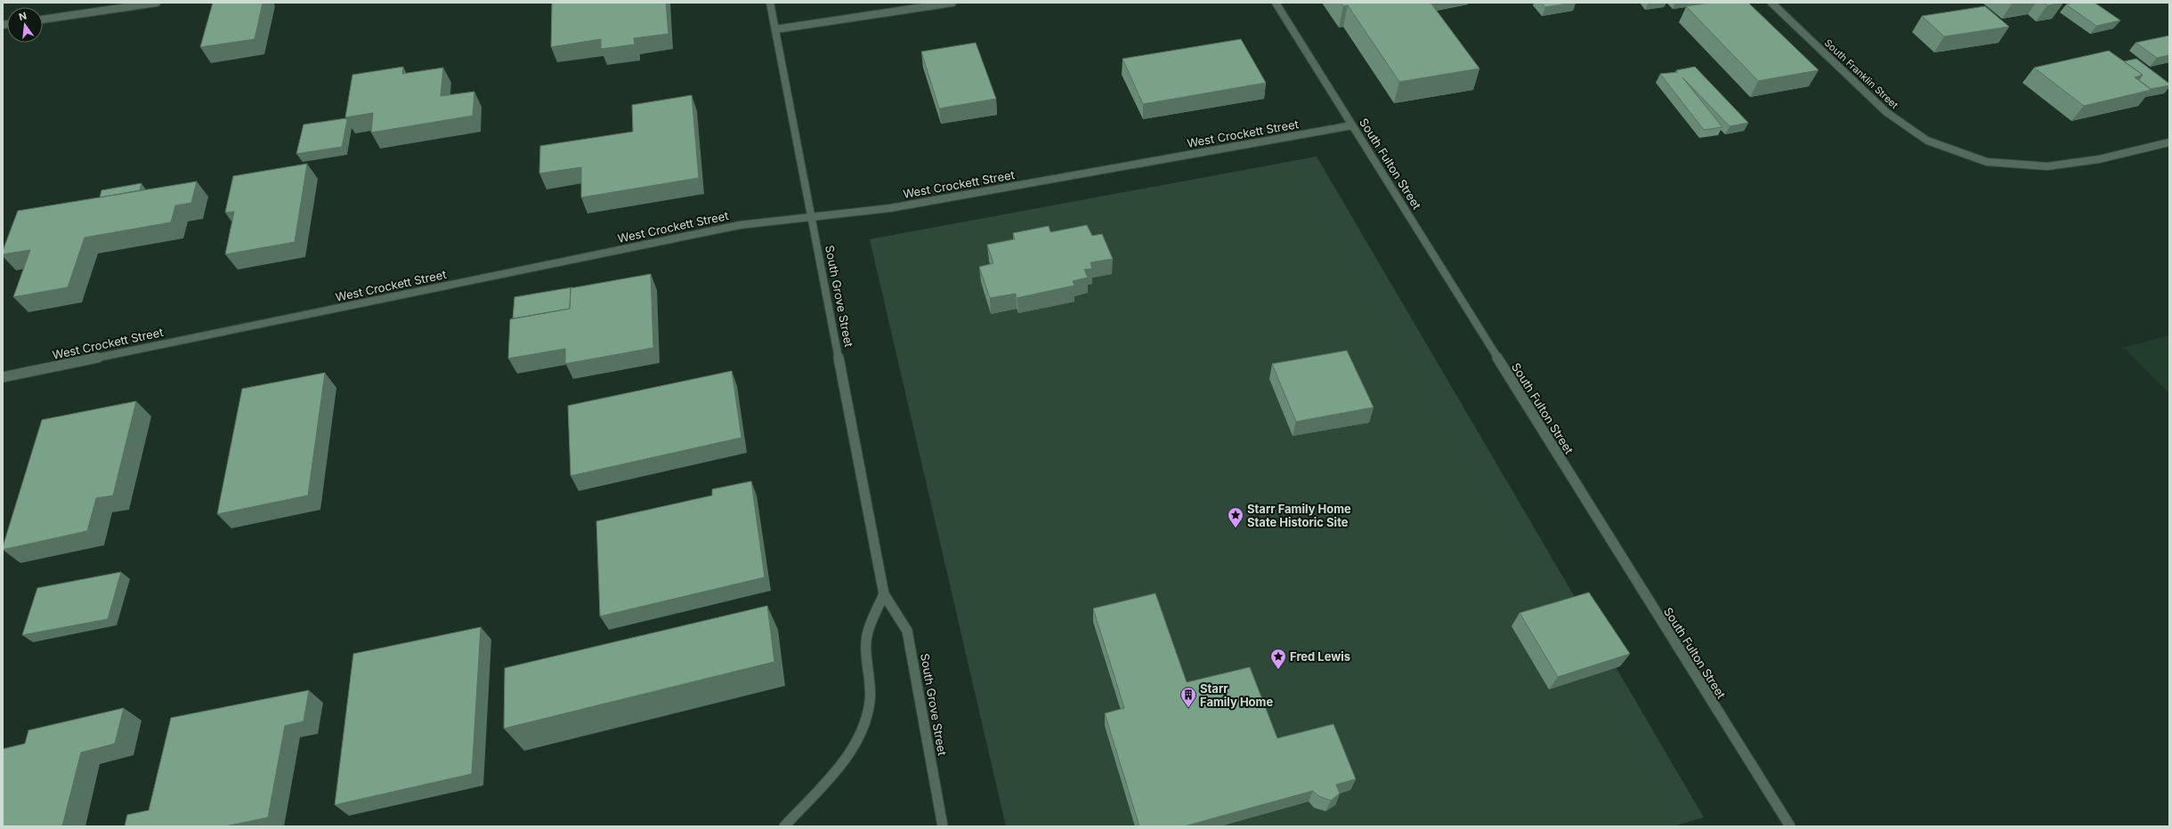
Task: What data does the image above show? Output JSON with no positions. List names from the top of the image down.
{
  "streets": {
    "street": [
      "South Franklin Street",
      "West Crockett Street",
      "South Fulton Street",
      "South Grove Street"
    ]
  },
  "crossings": [
    ["West Crockett Street", "South Fulton Street"],
    ["West Crockett Street", "South Grove Street"]
  ],
  "places": {
    "place": ["Starr Family Home State Historic Site", "Fred Lewis"],
    "building": ["Starr Family Home"]
  },
  "north": "top"
}
